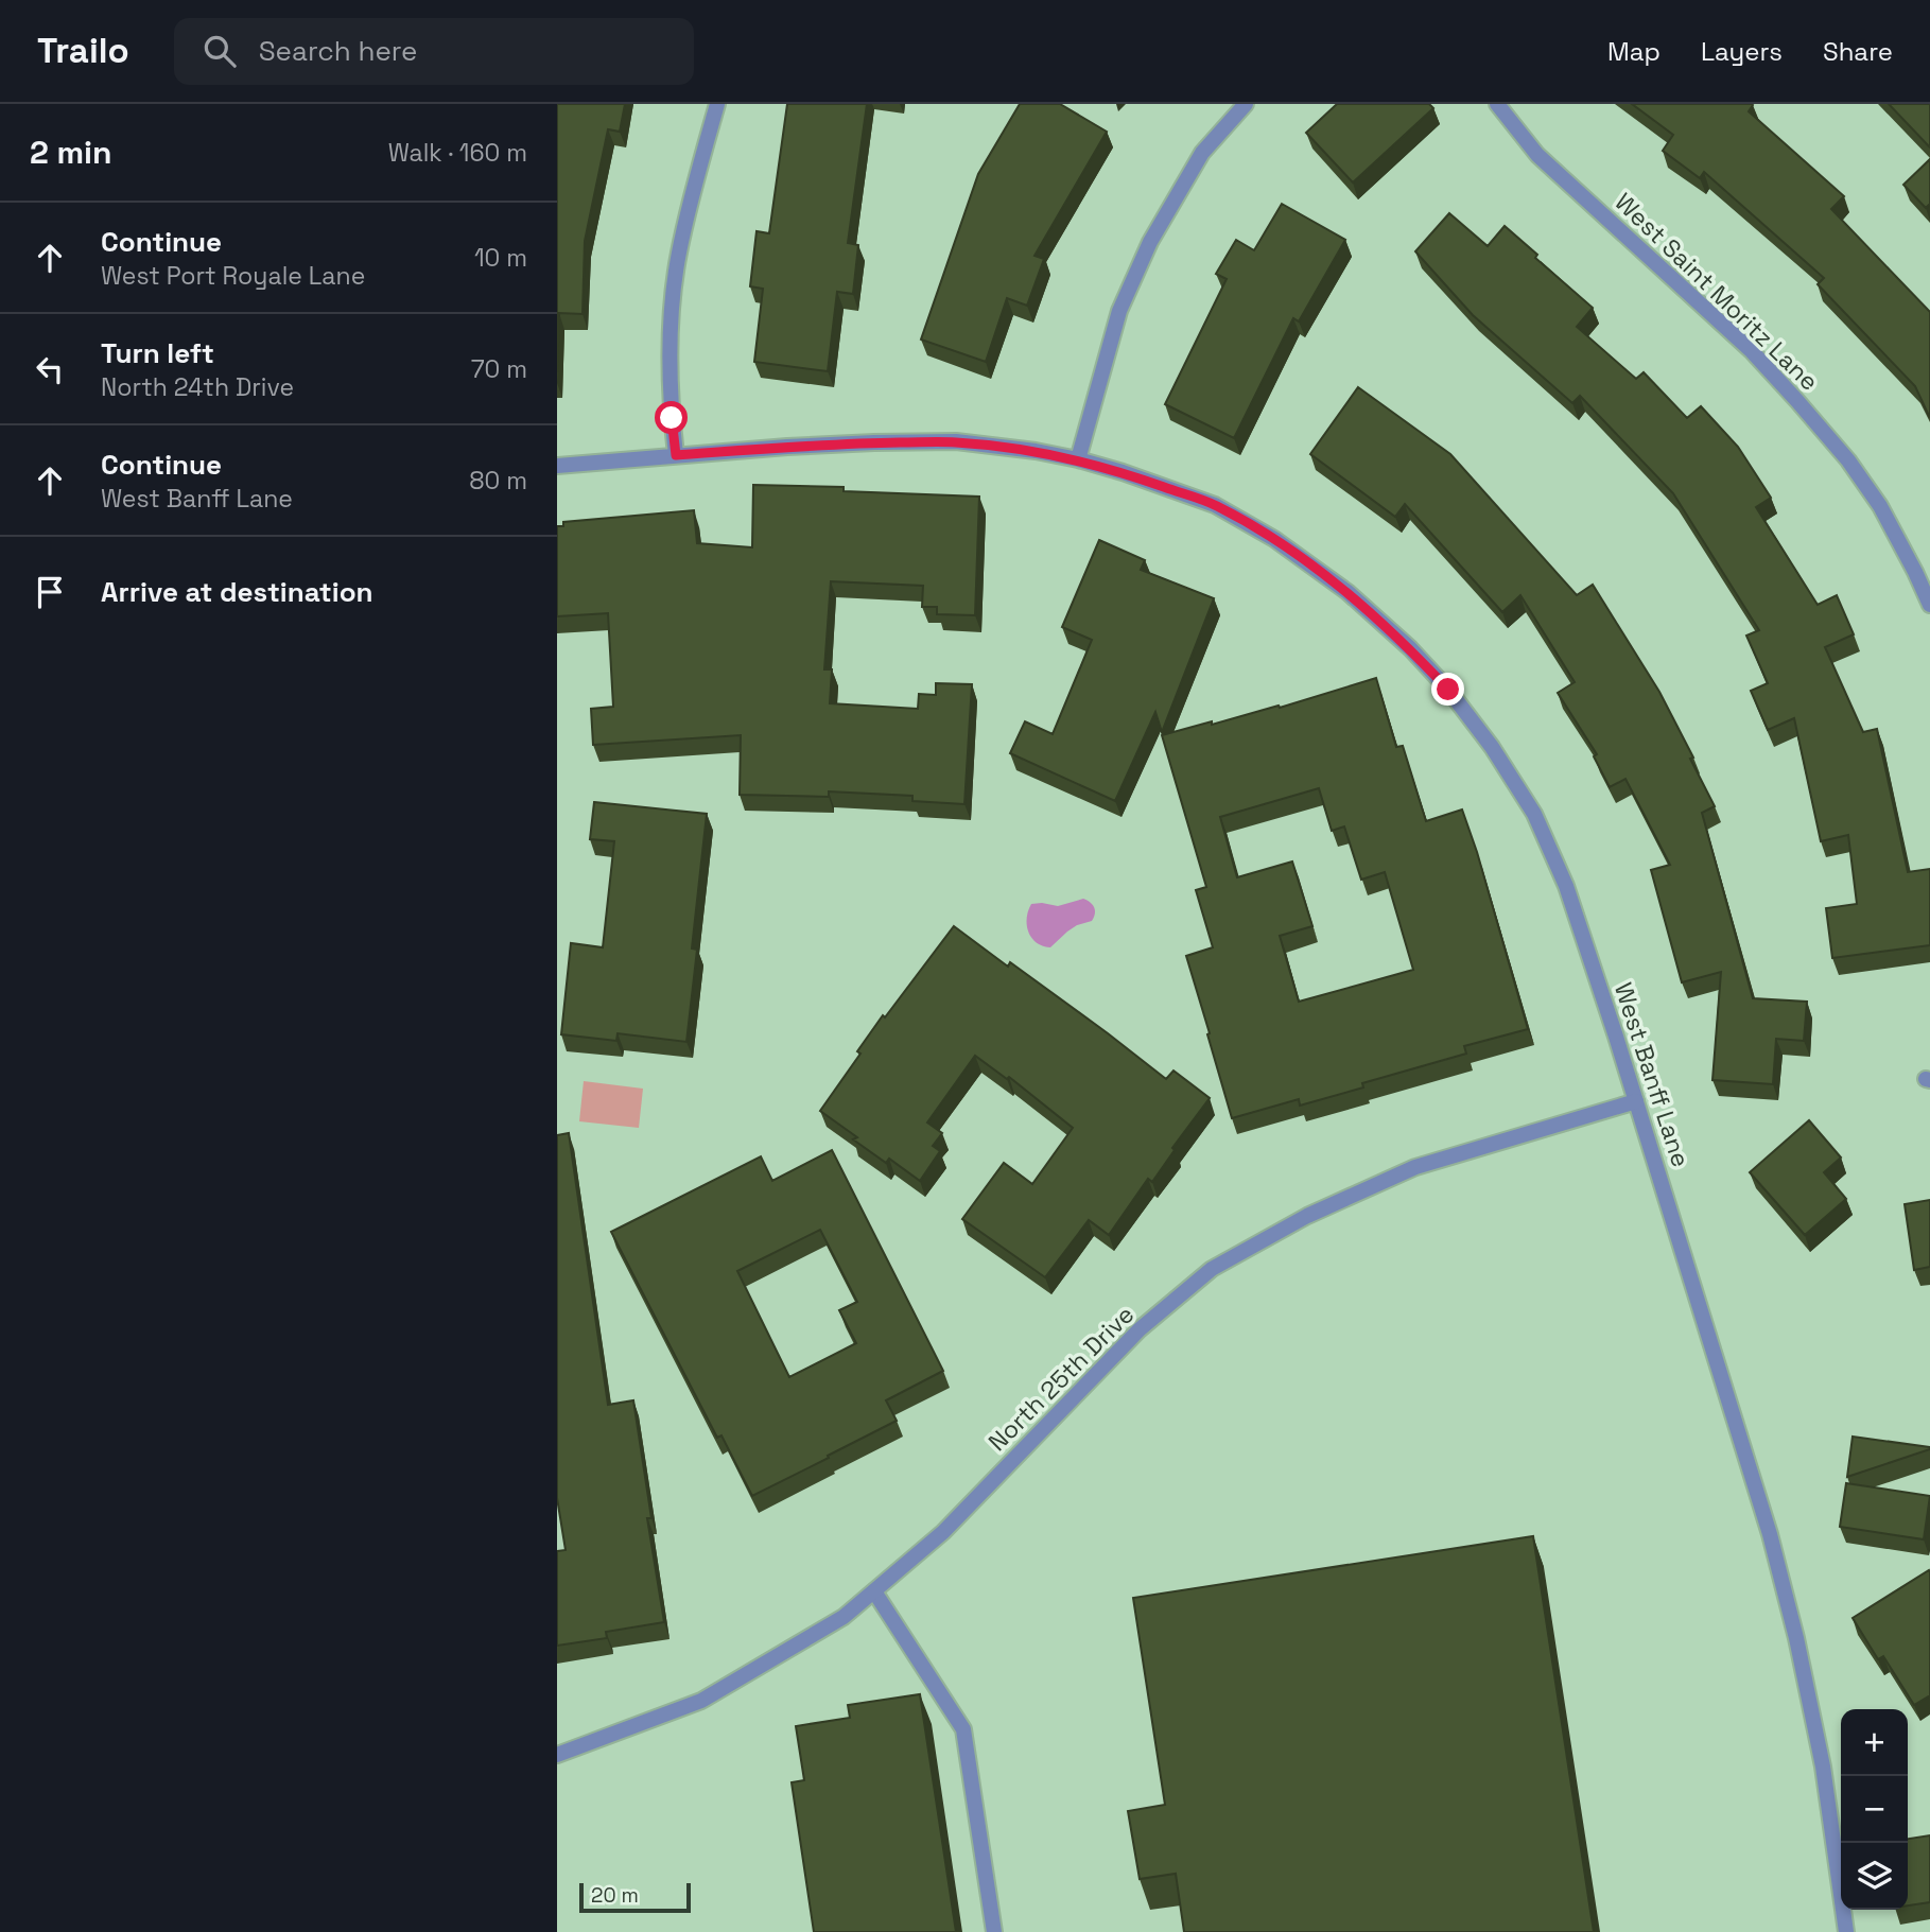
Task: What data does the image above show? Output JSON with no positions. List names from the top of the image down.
{
  "streets": {
    "street": ["West Saint Moritz Lane", "West Banff Lane", "North 25th Drive"]
  },
  "crossings": [
    ["West Banff Lane", "North 25th Drive"]
  ],
  "scale_bar": "20 m",
  "page": {
    "header": "Trailo",
    "search": "Search here",
    "nav": ["Map", "Layers", "Share"],
    "heading": ["2 min", "Walk · 160 m"],
    "list": [
      ["Continue", "West Port Royale Lane", "10 m"],
      ["Turn left", "North 24th Drive", "70 m"],
      ["Continue", "West Banff Lane", "80 m"],
      "Arrive at destination"
    ],
    "map_buttons": ["+", "−"],
    "scale": "20 m"
  }
}
